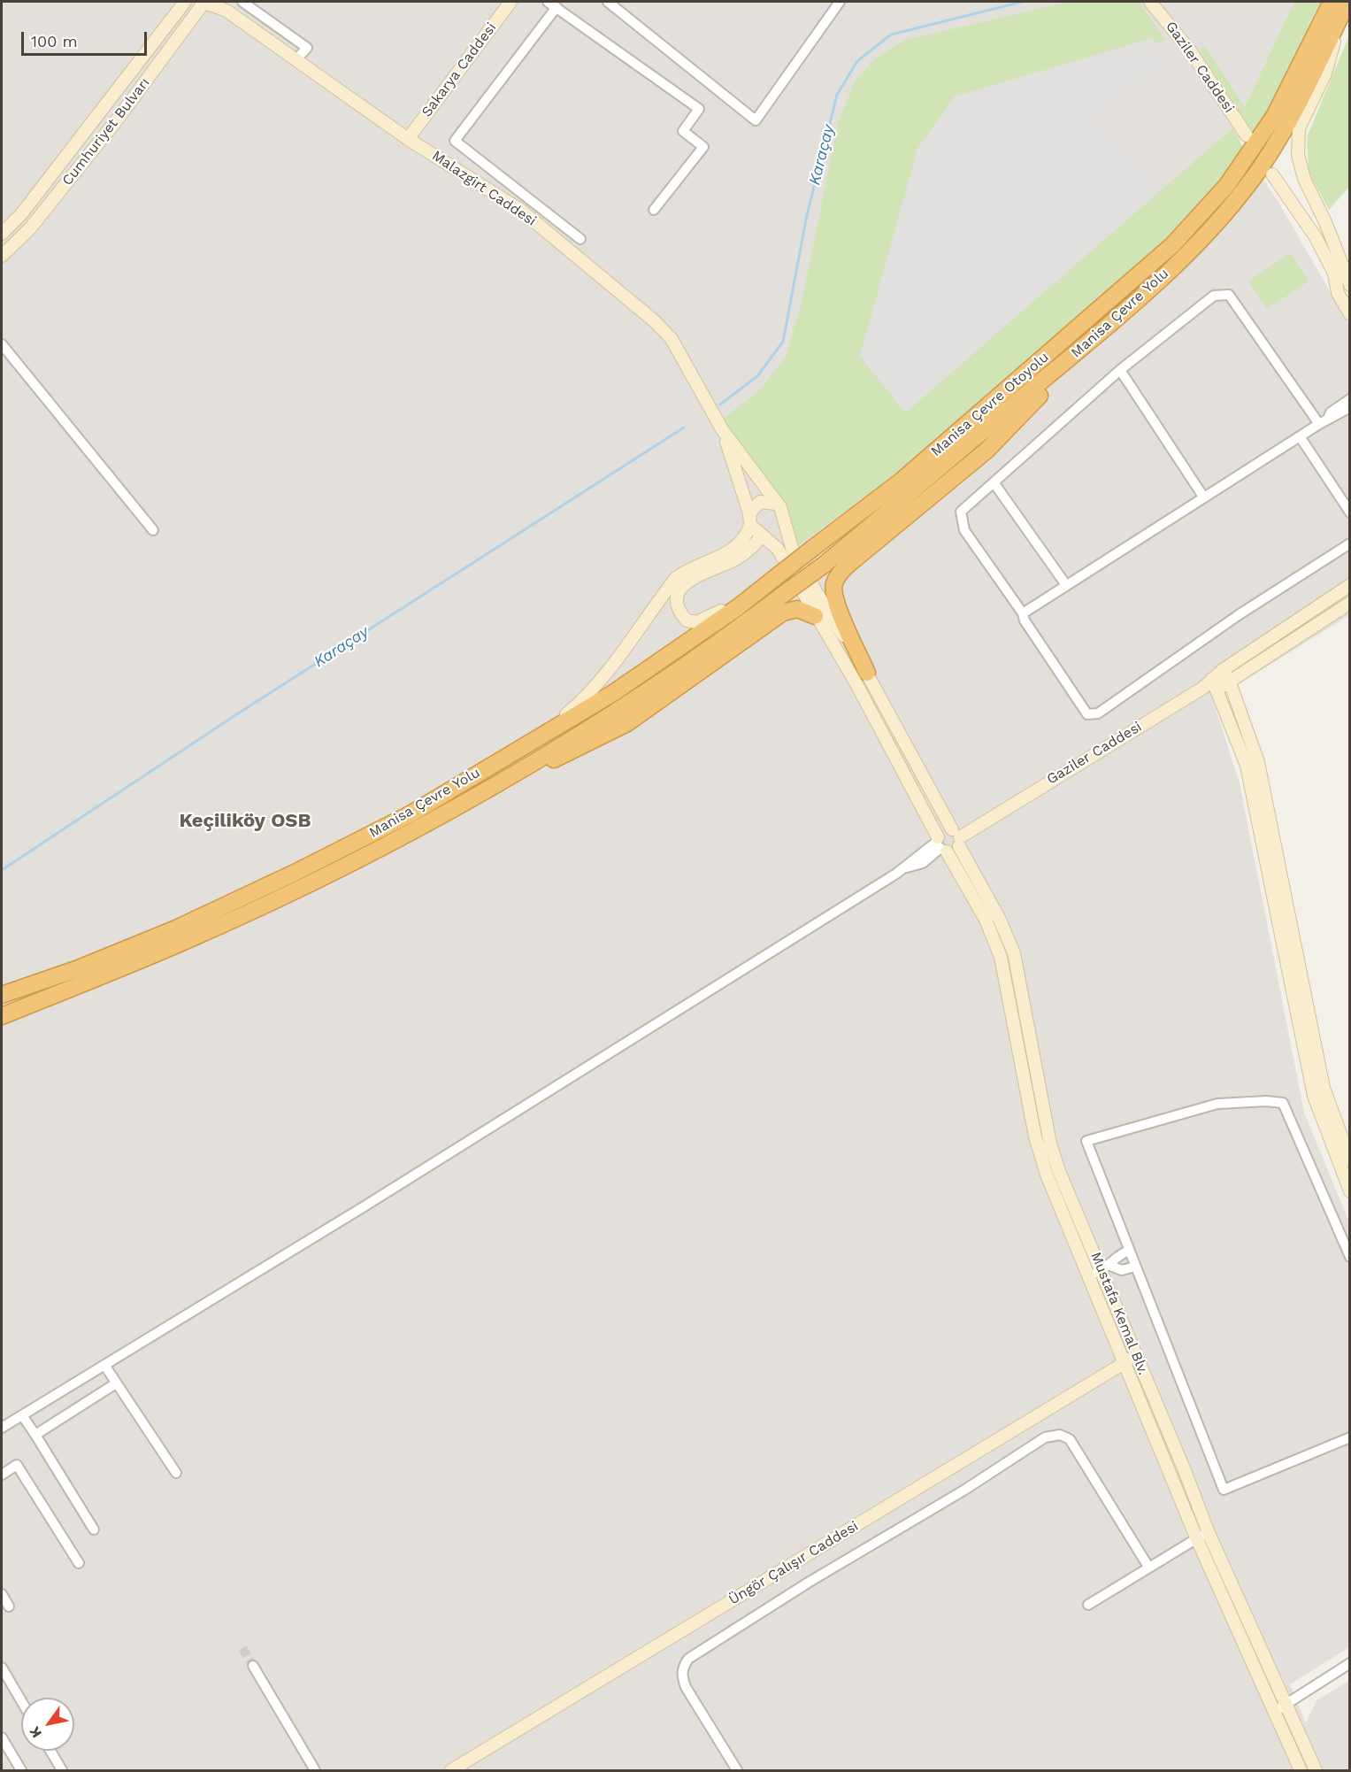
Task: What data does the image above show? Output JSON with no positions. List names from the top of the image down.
{
  "streets": {
    "highway": ["Manisa Çevre Yolu", "Manisa Çevre Otoyolu"],
    "street": [
      "Gaziler Caddesi",
      "Sakarya Caddesi",
      "Cumhuriyet Bulvarı",
      "Malazgirt Caddesi",
      "Mustafa Kemal Blv.",
      "Üngör Çalışır Caddesi"
    ]
  },
  "crossings": [
    ["Gaziler Caddesi", "Mustafa Kemal Blv."],
    ["Sakarya Caddesi", "Malazgirt Caddesi"],
    ["Cumhuriyet Bulvarı", "Malazgirt Caddesi"],
    ["Manisa Çevre Yolu", "Manisa Çevre Otoyolu"],
    ["Mustafa Kemal Blv.", "Üngör Çalışır Caddesi"]
  ],
  "districts": ["Keçiliköy OSB"],
  "water": ["Karaçay"],
  "scale_bar": "100 m",
  "north": "bottom left"
}
